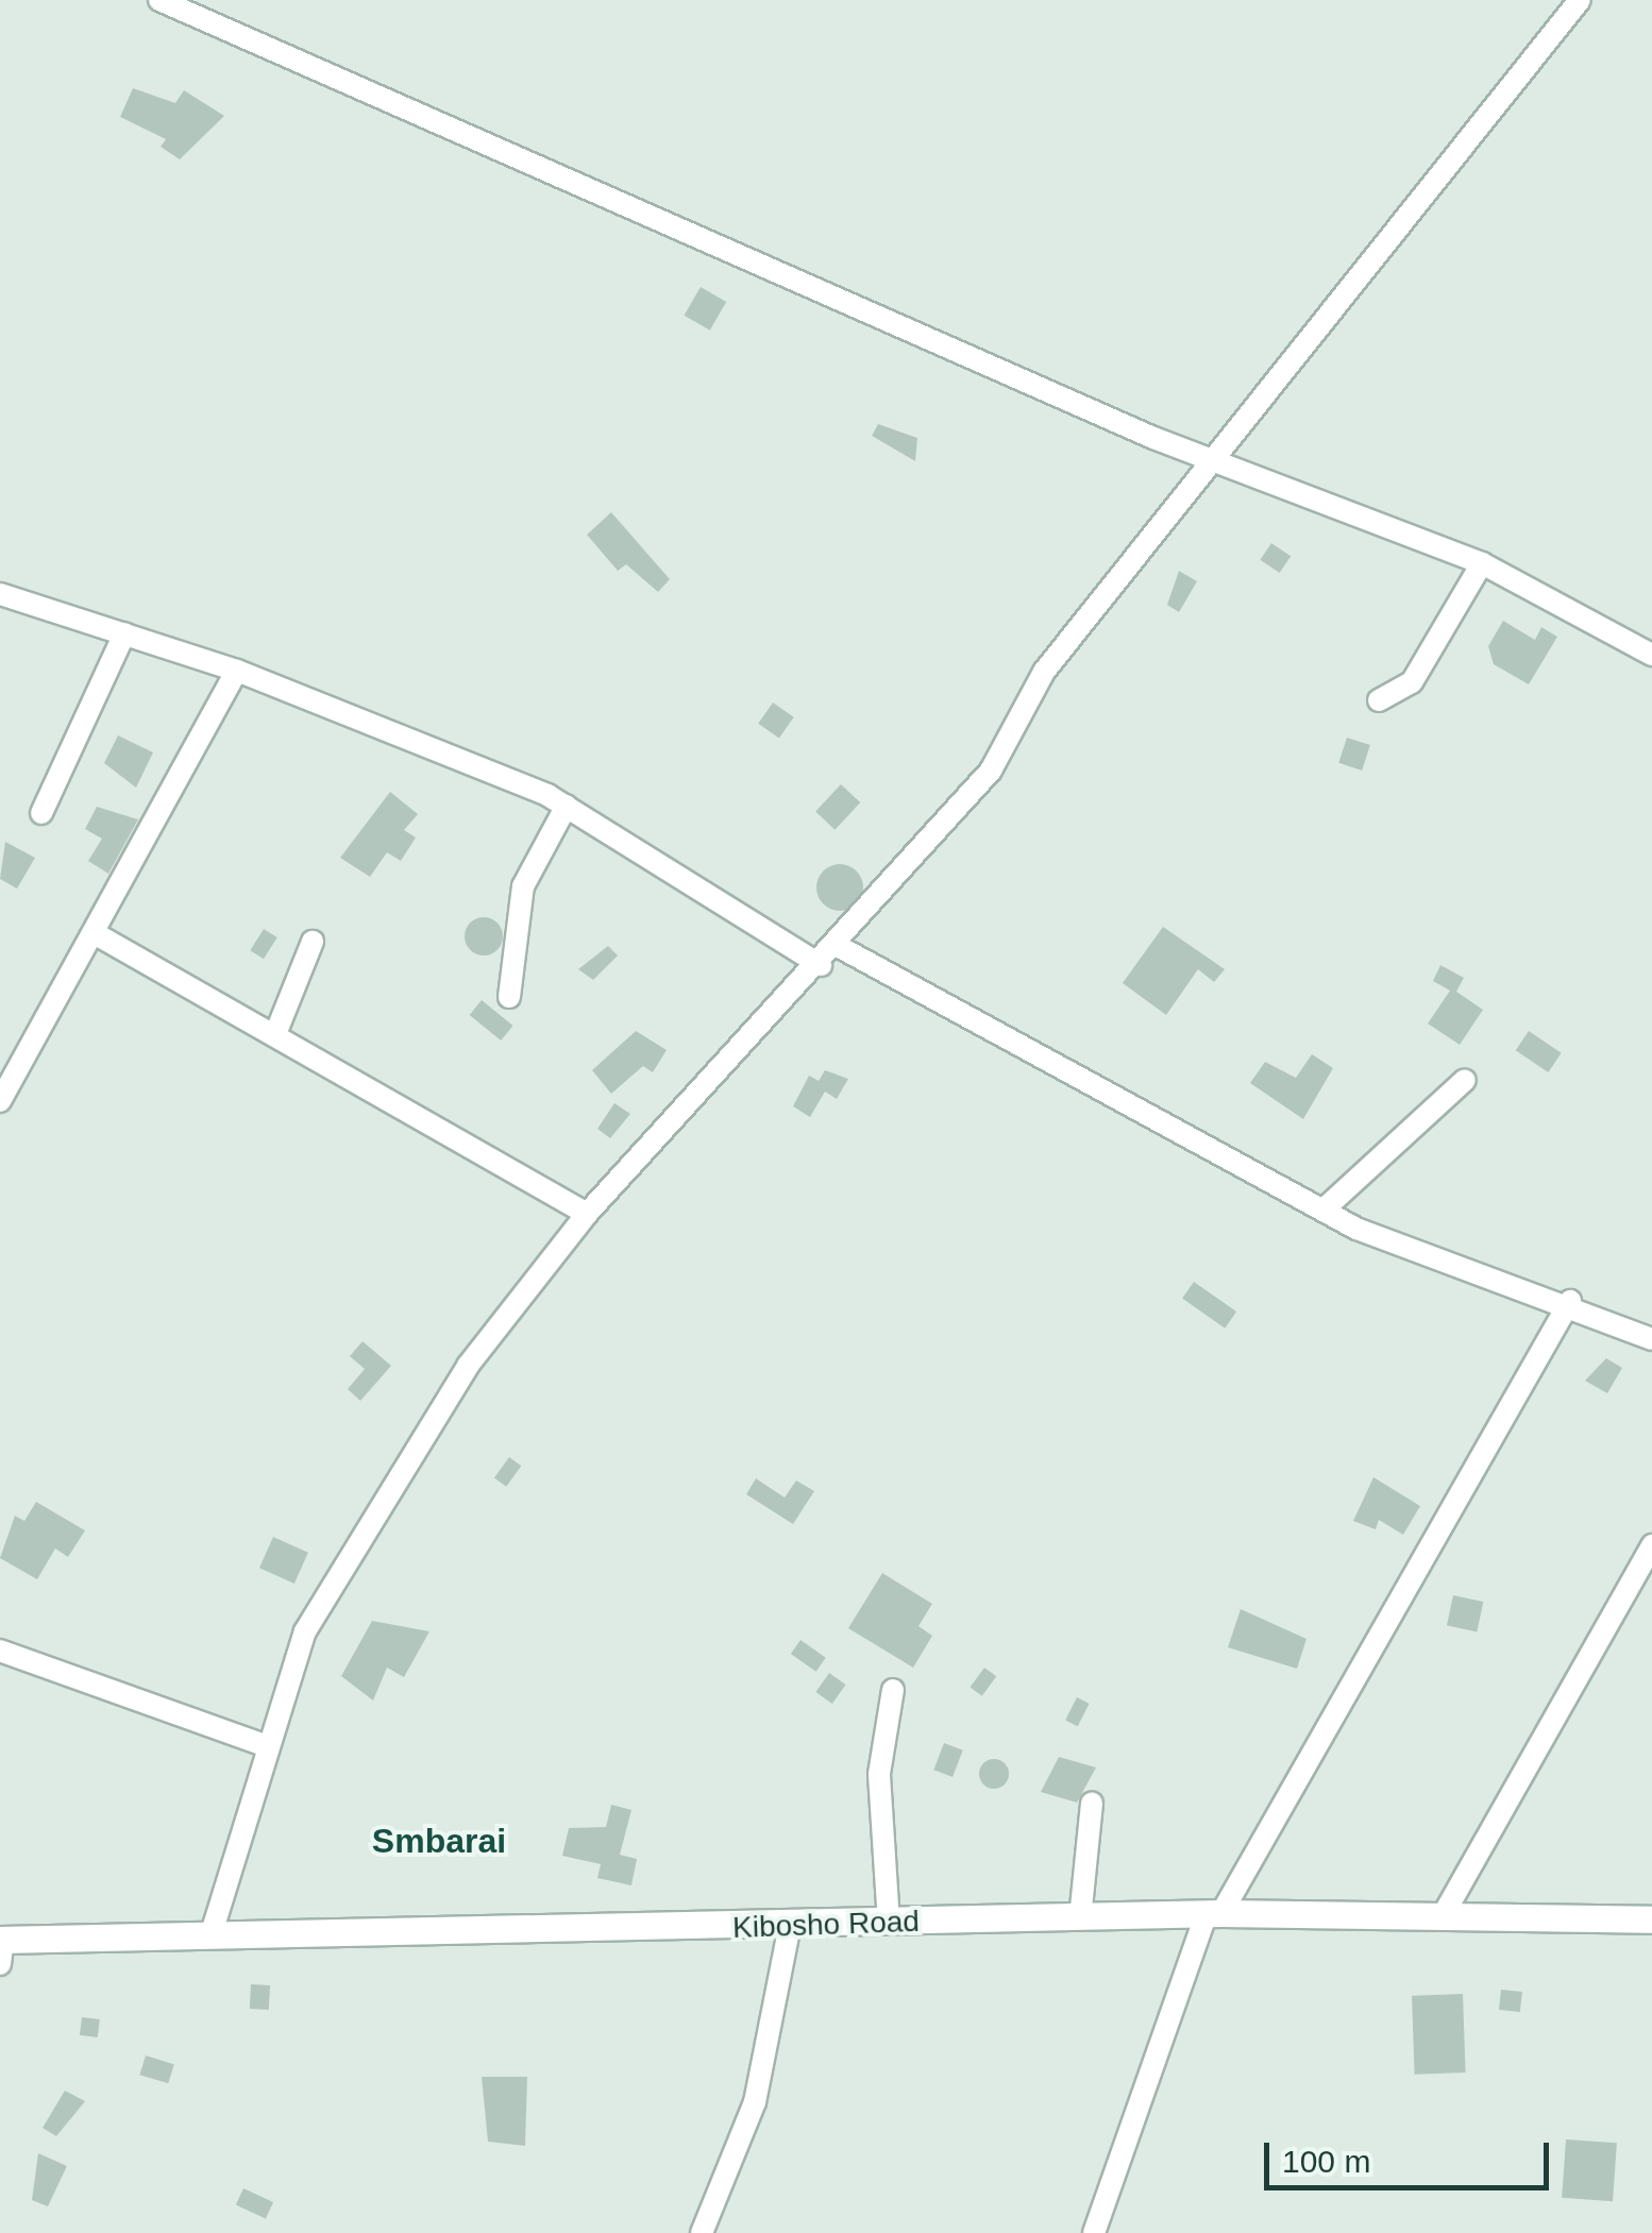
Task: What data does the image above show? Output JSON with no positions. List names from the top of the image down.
{
  "streets": {
    "street": ["Kibosho Road"]
  },
  "districts": ["Smbarai"],
  "scale_bar": "100 m"
}
